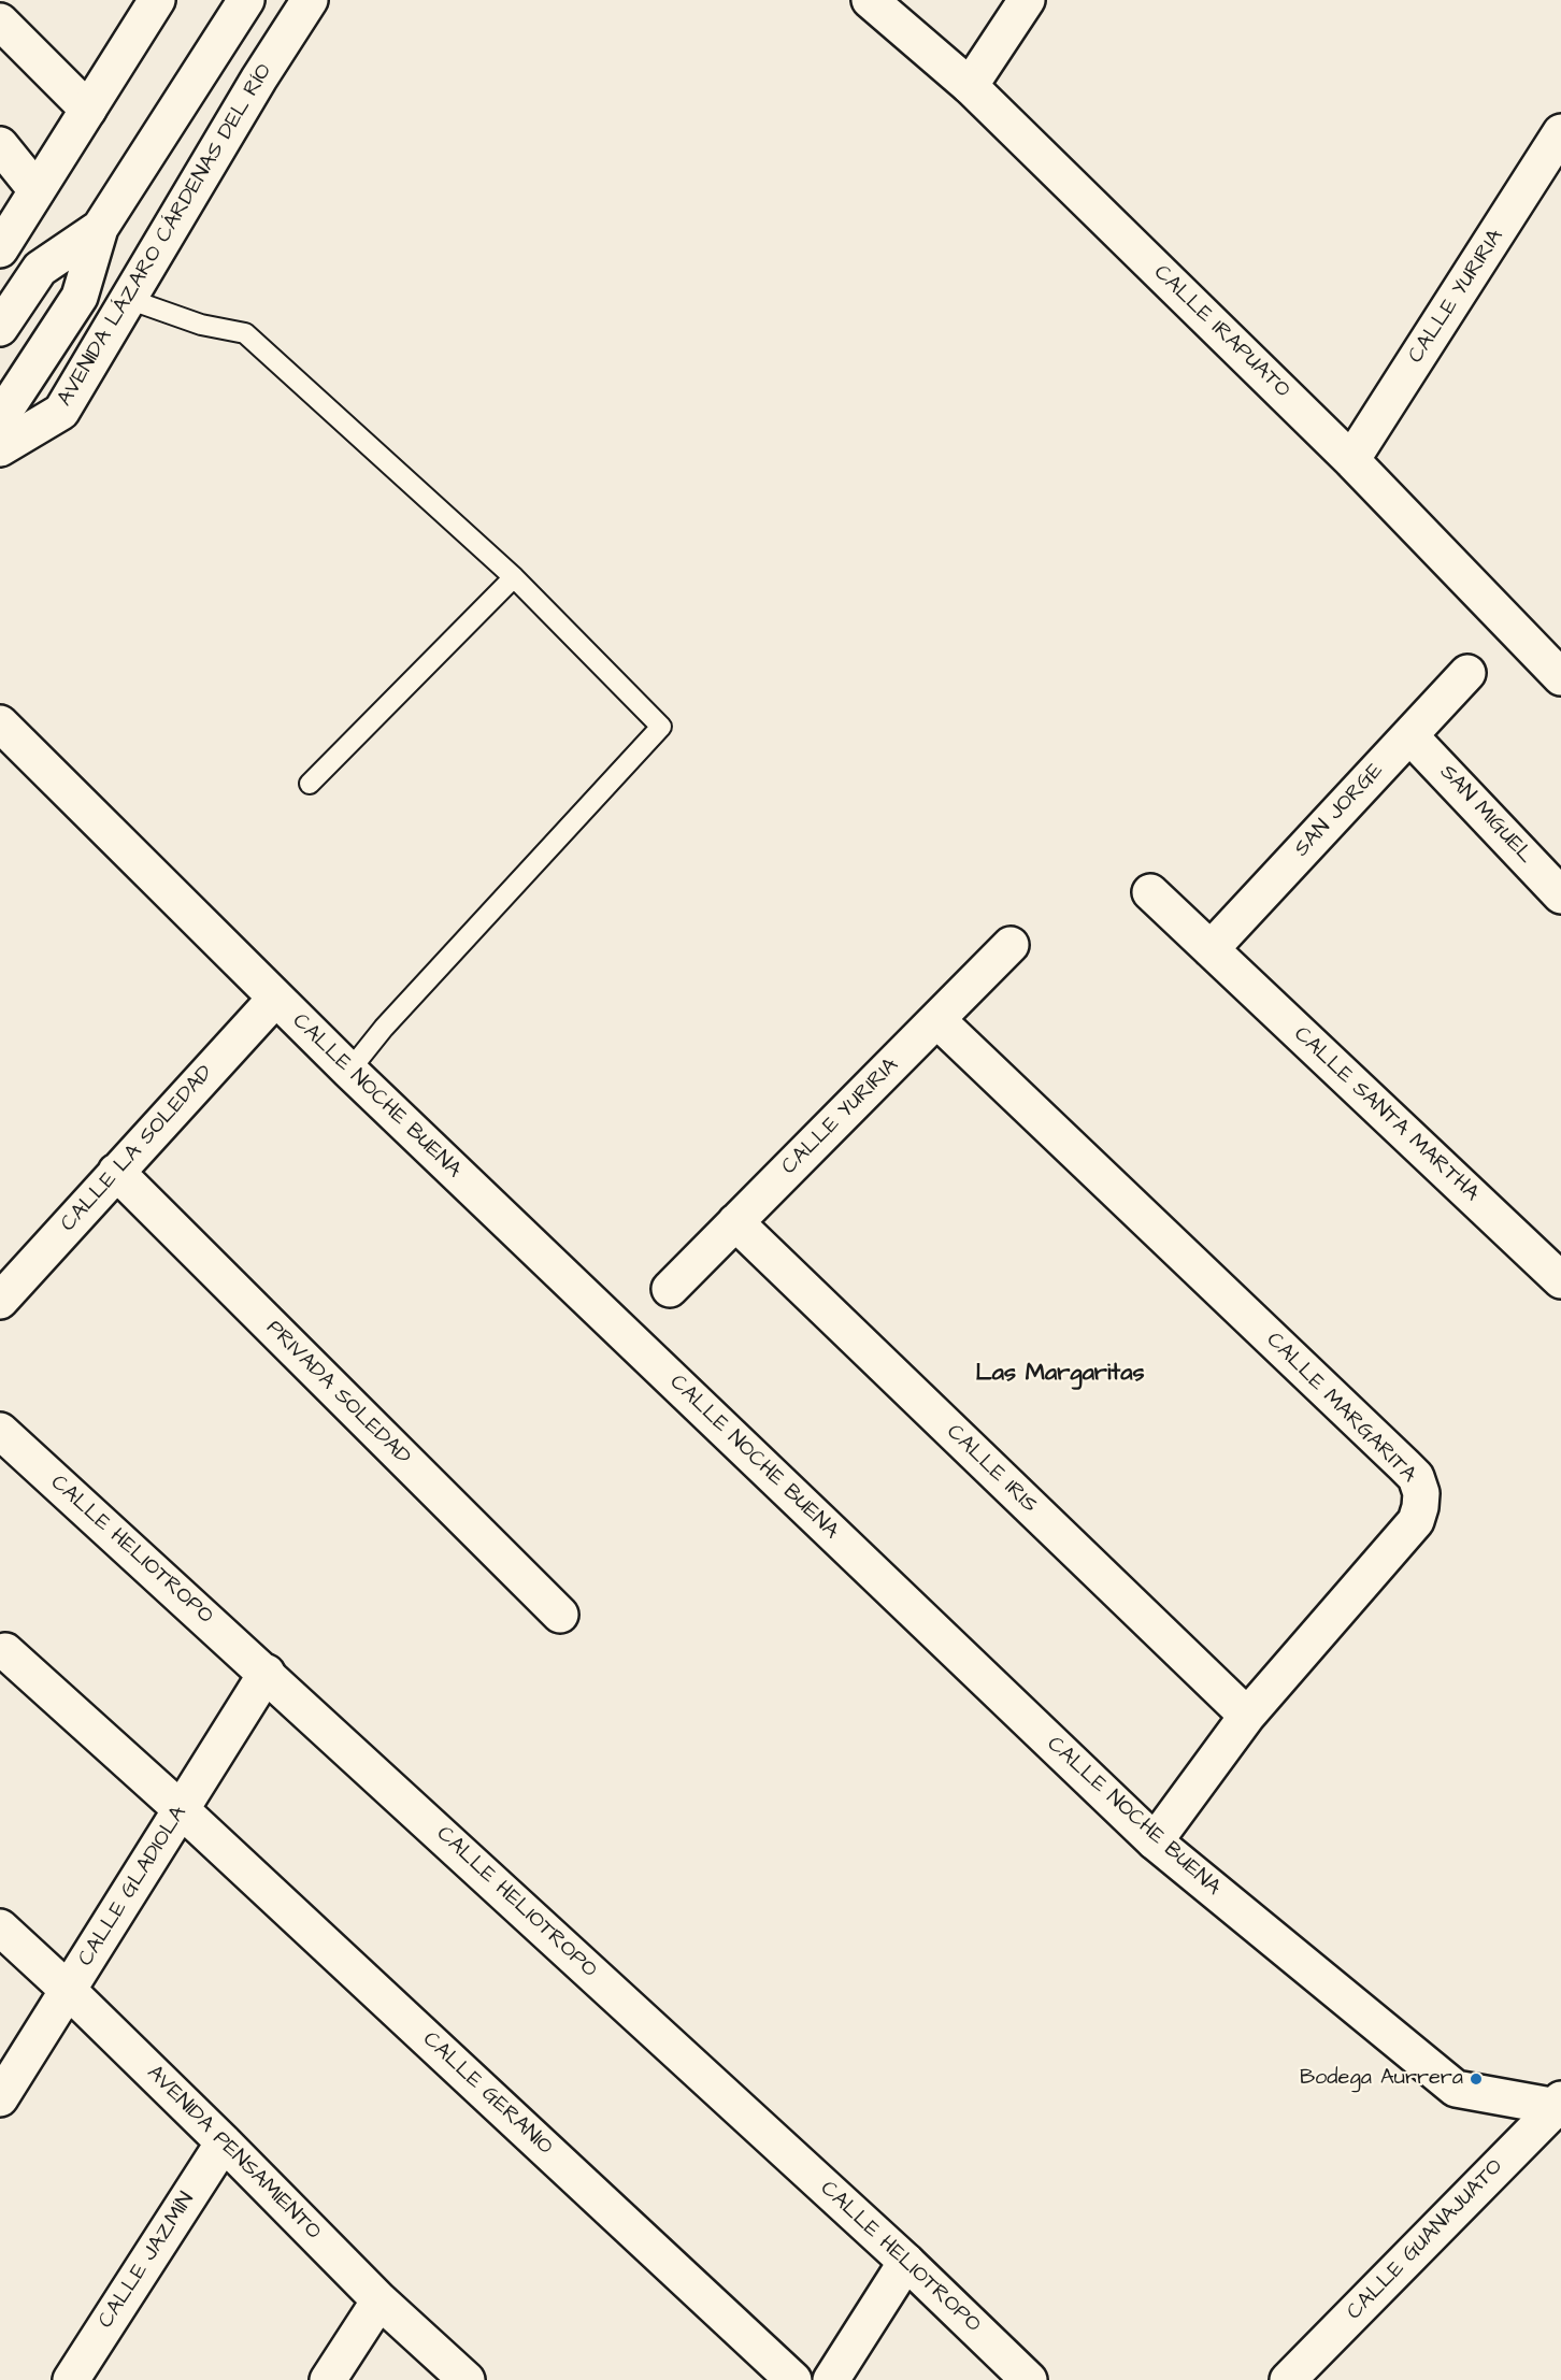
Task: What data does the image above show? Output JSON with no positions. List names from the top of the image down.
{
  "streets": {
    "street": [
      "AVENIDA LÁZARO CÁRDENAS DEL RÍO",
      "CALLE YURIRIA",
      "CALLE IRAPUATO",
      "SAN JORGE",
      "SAN MIGUEL",
      "CALLE NOCHE BUENA",
      "CALLE SANTA MARTHA",
      "CALLE LA SOLEDAD",
      "PRIVADA SOLEDAD",
      "CALLE MARGARITA",
      "CALLE IRIS",
      "CALLE HELIOTROPO",
      "CALLE GLADIOLA",
      "CALLE GERANIO",
      "AVENIDA PENSAMIENTO",
      "CALLE GUANAJUATO",
      "CALLE JAZMÍN"
    ]
  },
  "crossings": [
    ["CALLE YURIRIA", "CALLE IRAPUATO"],
    ["CALLE YURIRIA", "CALLE MARGARITA"],
    ["CALLE YURIRIA", "CALLE IRIS"],
    ["SAN JORGE", "SAN MIGUEL"],
    ["SAN JORGE", "CALLE SANTA MARTHA"],
    ["CALLE NOCHE BUENA", "CALLE LA SOLEDAD"],
    ["CALLE NOCHE BUENA", "CALLE MARGARITA"],
    ["CALLE NOCHE BUENA", "CALLE GUANAJUATO"],
    ["CALLE LA SOLEDAD", "PRIVADA SOLEDAD"],
    ["CALLE MARGARITA", "CALLE IRIS"],
    ["CALLE HELIOTROPO", "CALLE GLADIOLA"],
    ["CALLE GLADIOLA", "CALLE GERANIO"],
    ["CALLE GLADIOLA", "AVENIDA PENSAMIENTO"],
    ["AVENIDA PENSAMIENTO", "CALLE JAZMÍN"]
  ],
  "districts": ["Las Margaritas"],
  "places": ["Bodega Aurrera"]
}
